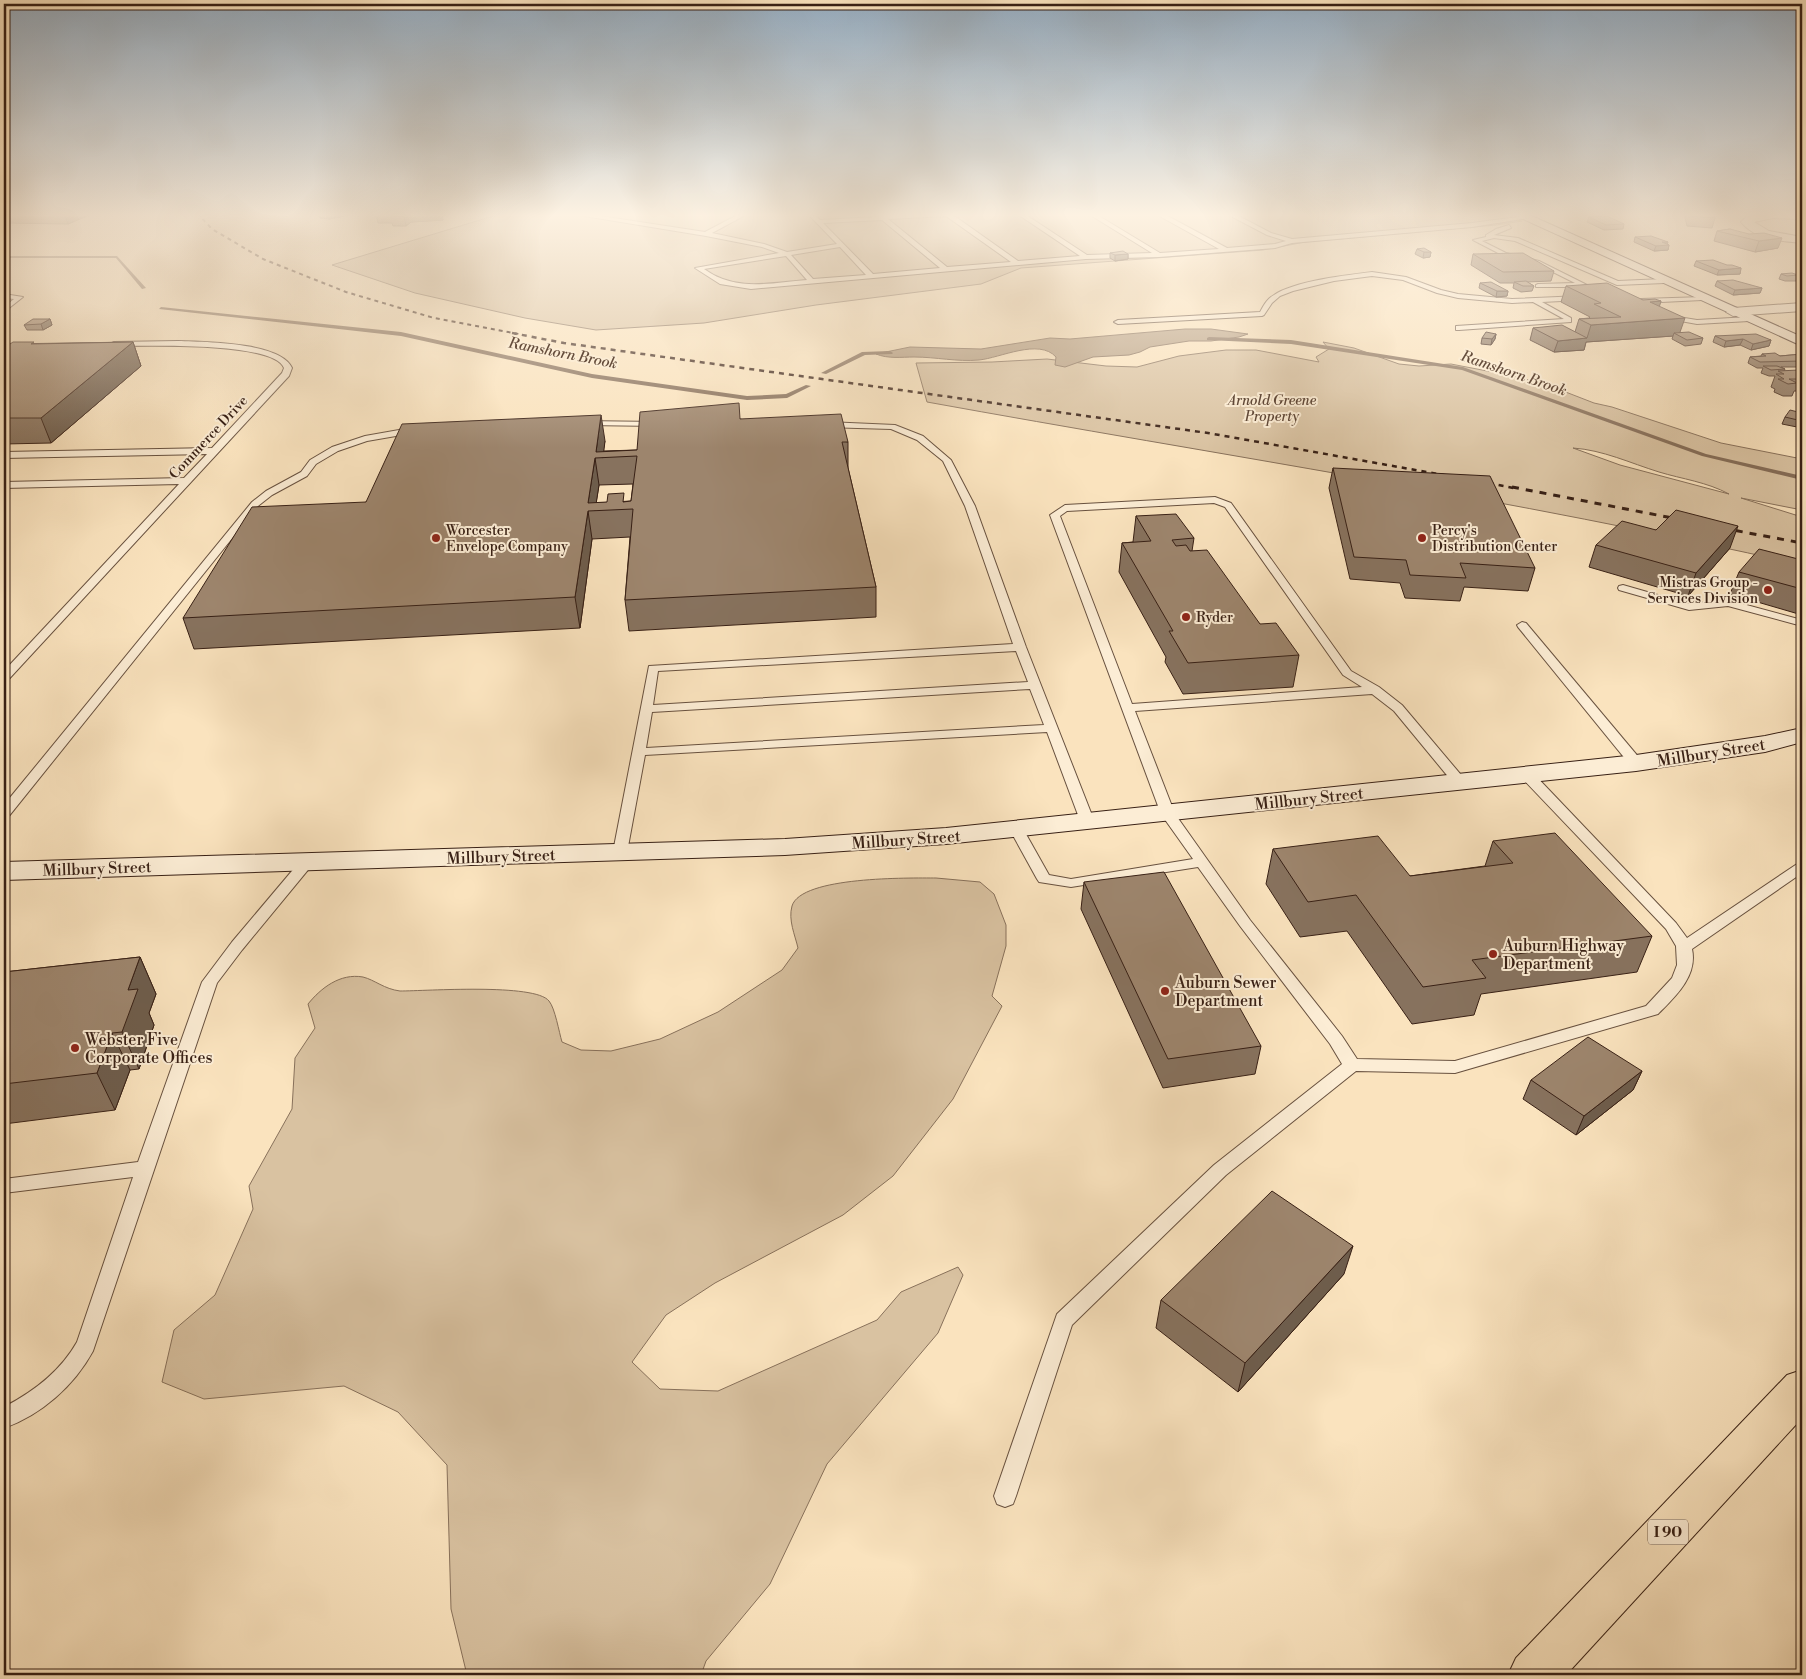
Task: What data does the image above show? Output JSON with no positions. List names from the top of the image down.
{
  "streets": {
    "highway": ["I 90"],
    "street": ["Millbury Street"],
    "lane": ["Commerce Drive"]
  },
  "water": ["Ramshorn Brook"],
  "parks": ["Arnold Greene Property"],
  "places": [
    "Worcester Envelope Company",
    "Percy's Distribution Center",
    "Mistras Group - Services Division",
    "Ryder",
    "Auburn Highway Department",
    "Auburn Sewer Department",
    "Webster Five Corporate Offices"
  ]
}
